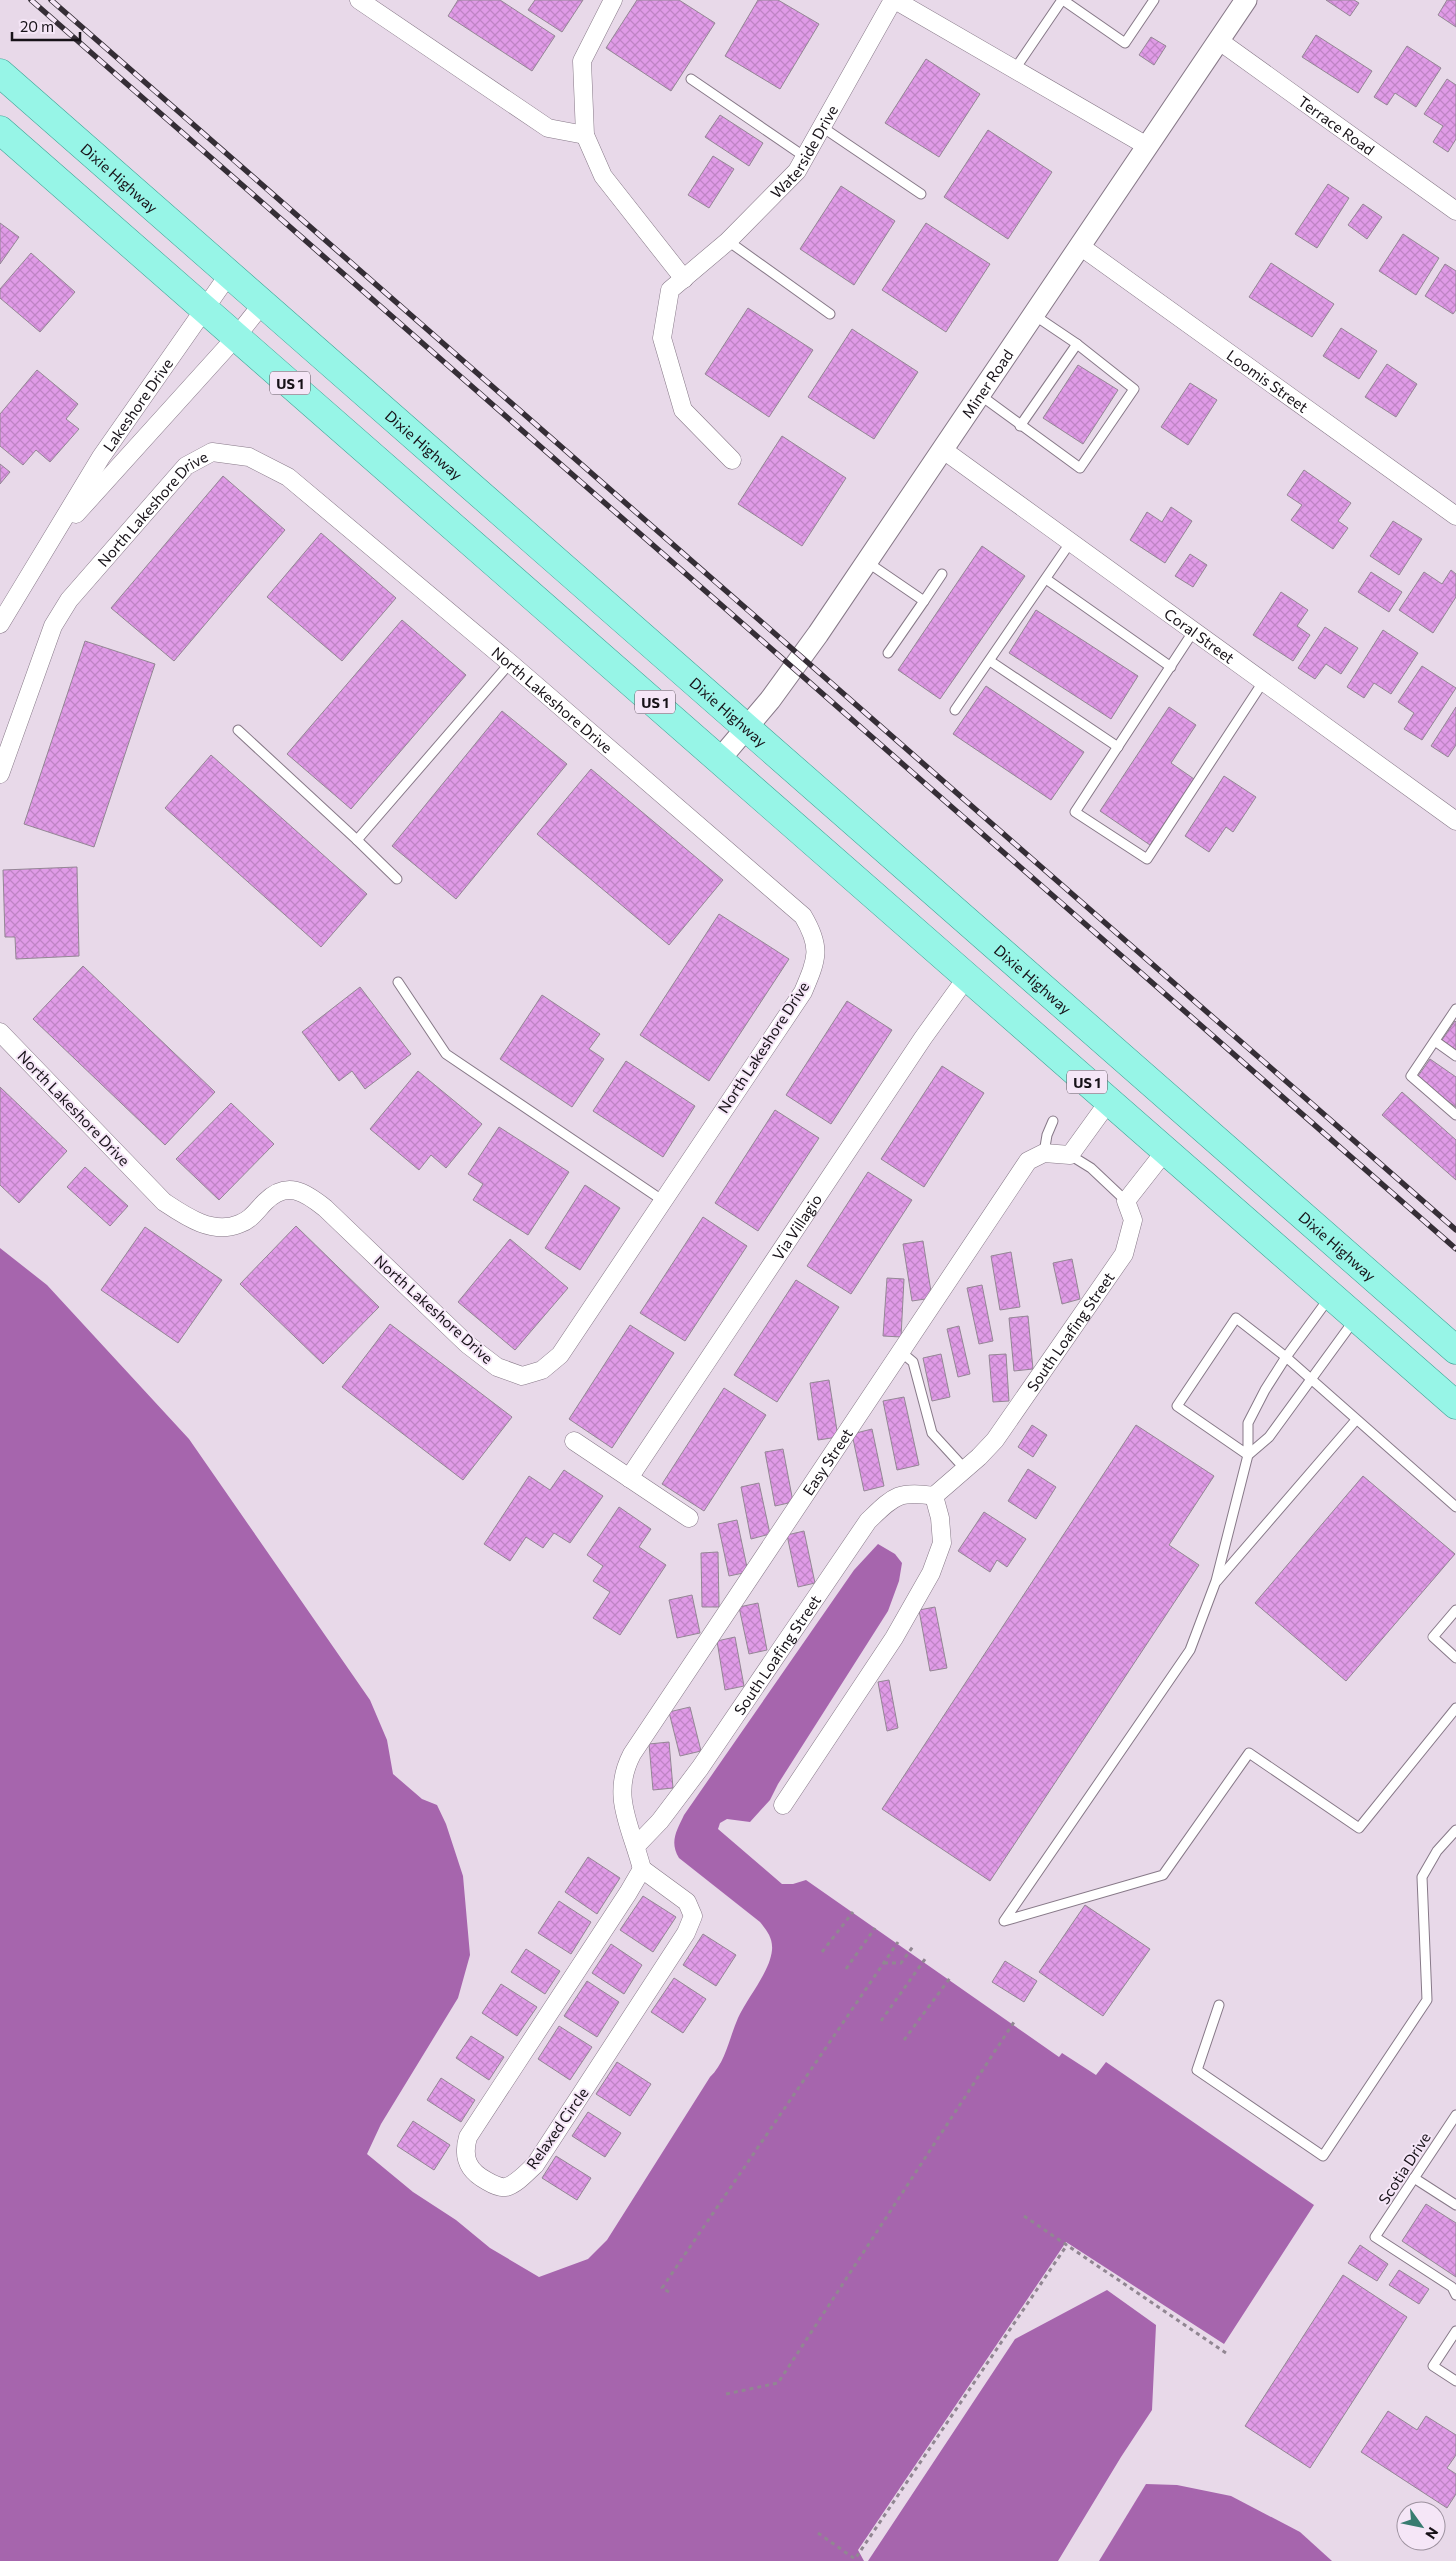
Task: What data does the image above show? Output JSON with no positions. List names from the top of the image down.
{
  "streets": {
    "main road": ["Dixie Highway", "US 1"],
    "street": [
      "Terrace Road",
      "Waterside Drive",
      "Loomis Street",
      "Miner Road",
      "Lakeshore Drive",
      "North Lakeshore Drive",
      "Coral Street",
      "Via Villagio",
      "South Loafing Street",
      "Easy Street",
      "Relaxed Circle"
    ],
    "lane": ["Scotia Drive"]
  },
  "crossings": [
    ["Terrace Road", "Miner Road"],
    ["Waterside Drive", "Miner Road"],
    ["Dixie Highway", "Miner Road"],
    ["Dixie Highway", "Lakeshore Drive"],
    ["Loomis Street", "Miner Road"],
    ["US 1", "Miner Road"],
    ["US 1", "Lakeshore Drive"],
    ["US 1", "Via Villagio"],
    ["Miner Road", "Coral Street"],
    ["South Loafing Street", "Easy Street"],
    ["Easy Street", "Relaxed Circle"]
  ],
  "scale_bar": "20 m",
  "north": "bottom right"
}
